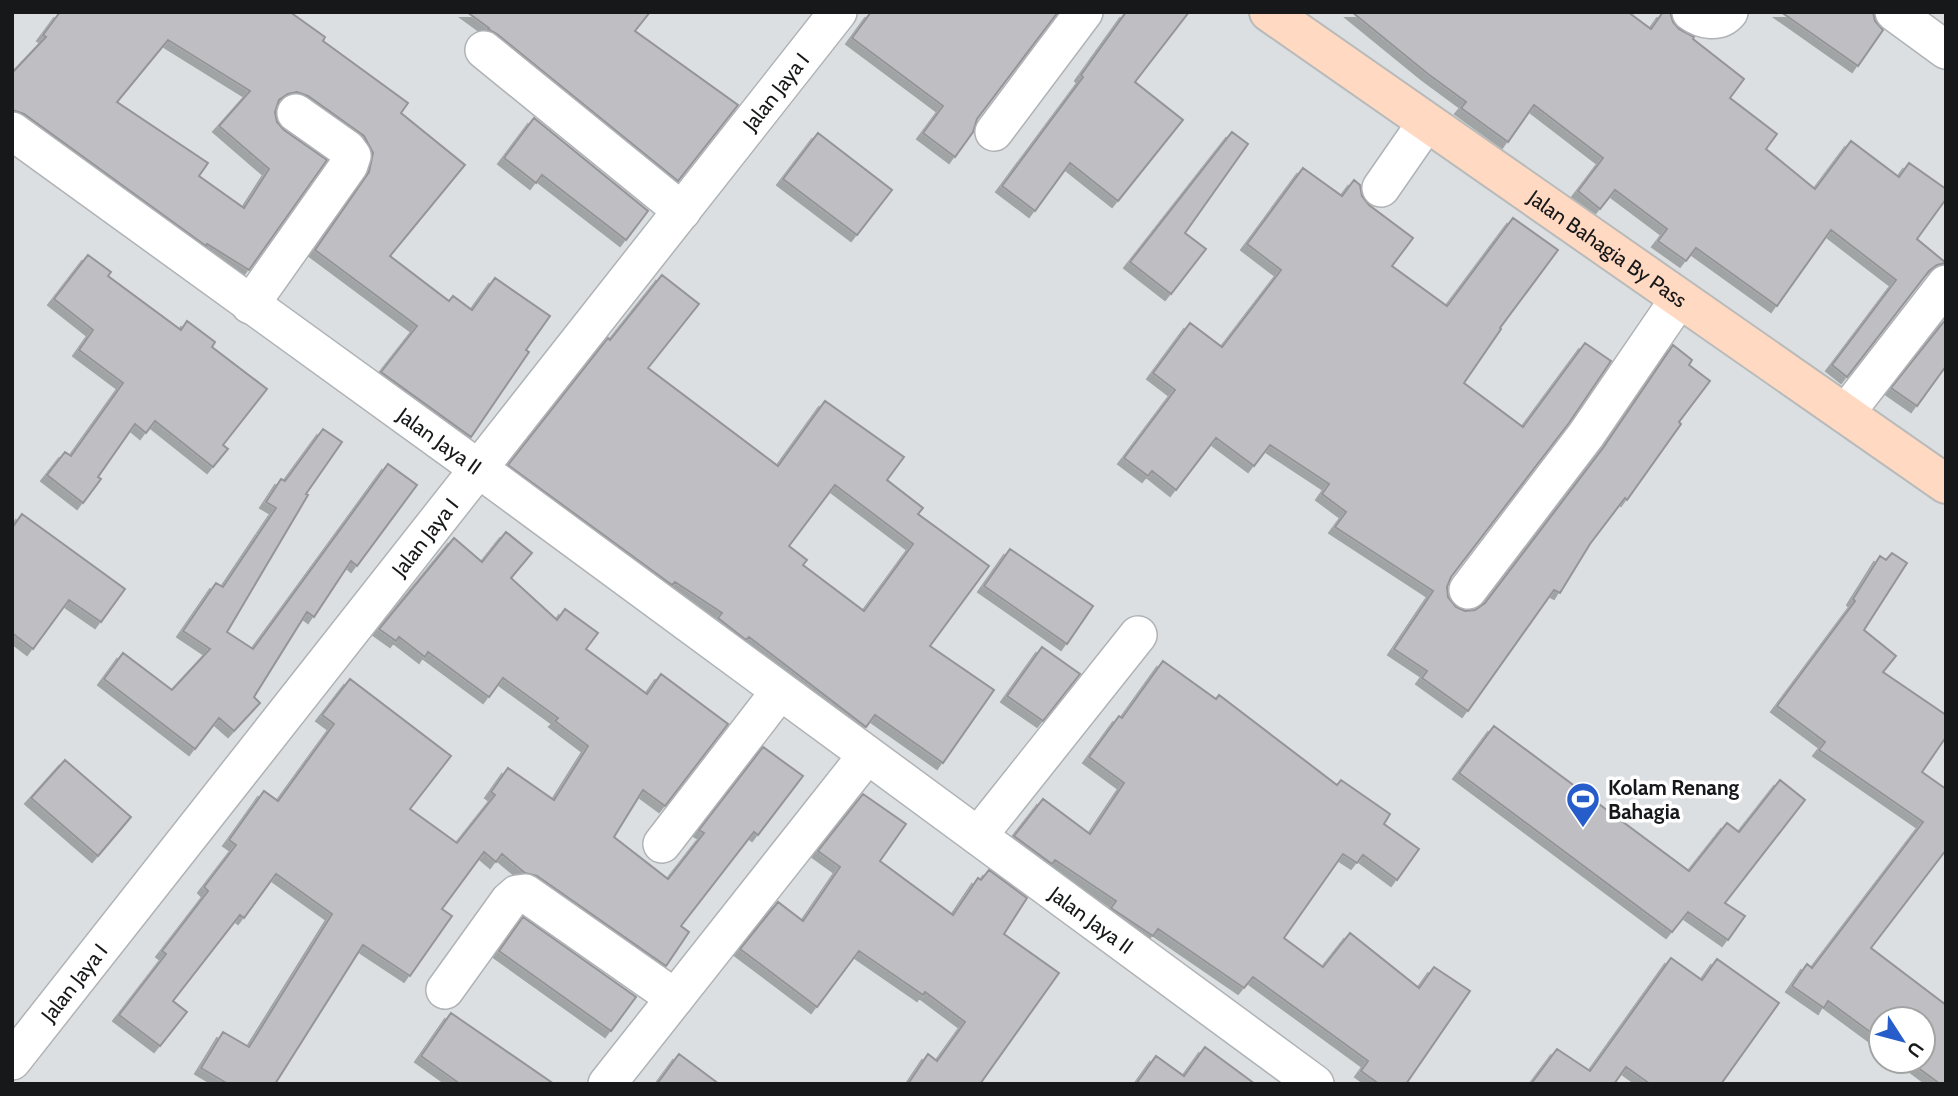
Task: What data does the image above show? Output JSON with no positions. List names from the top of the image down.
{
  "streets": {
    "main road": ["Jalan Bahagia By Pass"],
    "street": ["Jalan Jaya I", "Jalan Jaya II"]
  },
  "crossings": [
    ["Jalan Jaya I", "Jalan Jaya II"]
  ],
  "places": {
    "sports": ["Kolam Renang Bahagia"]
  },
  "north": "bottom right"
}
